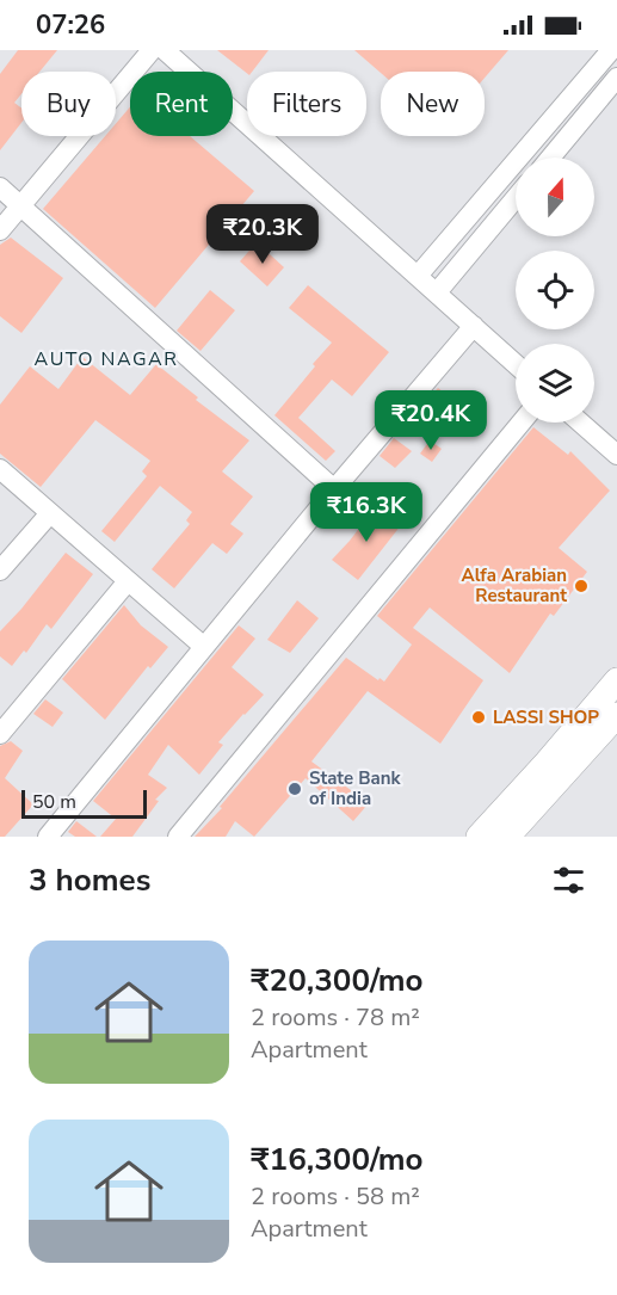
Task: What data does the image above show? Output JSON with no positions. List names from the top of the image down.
{
  "districts": ["AUTO NAGAR"],
  "places": ["Alfa Arabian Restaurant", "LASSI SHOP", "State Bank of India"],
  "scale_bar": "50 m",
  "north": "top",
  "page": {
    "status": "07:26",
    "chip": [
      "Buy",
      "Rent",
      "Filters",
      "New"
    ],
    "price": ["₹20.3K", "₹20.4K", "₹16.3K"],
    "scale": "50 m",
    "heading": "3 homes",
    "list": [
      {
        "name": "₹20,300/mo",
        "note": "2 rooms · 78 m² · Apartment"
      },
      {
        "name": "₹16,300/mo",
        "note": "2 rooms · 58 m² · Apartment"
      }
    ]
  }
}
